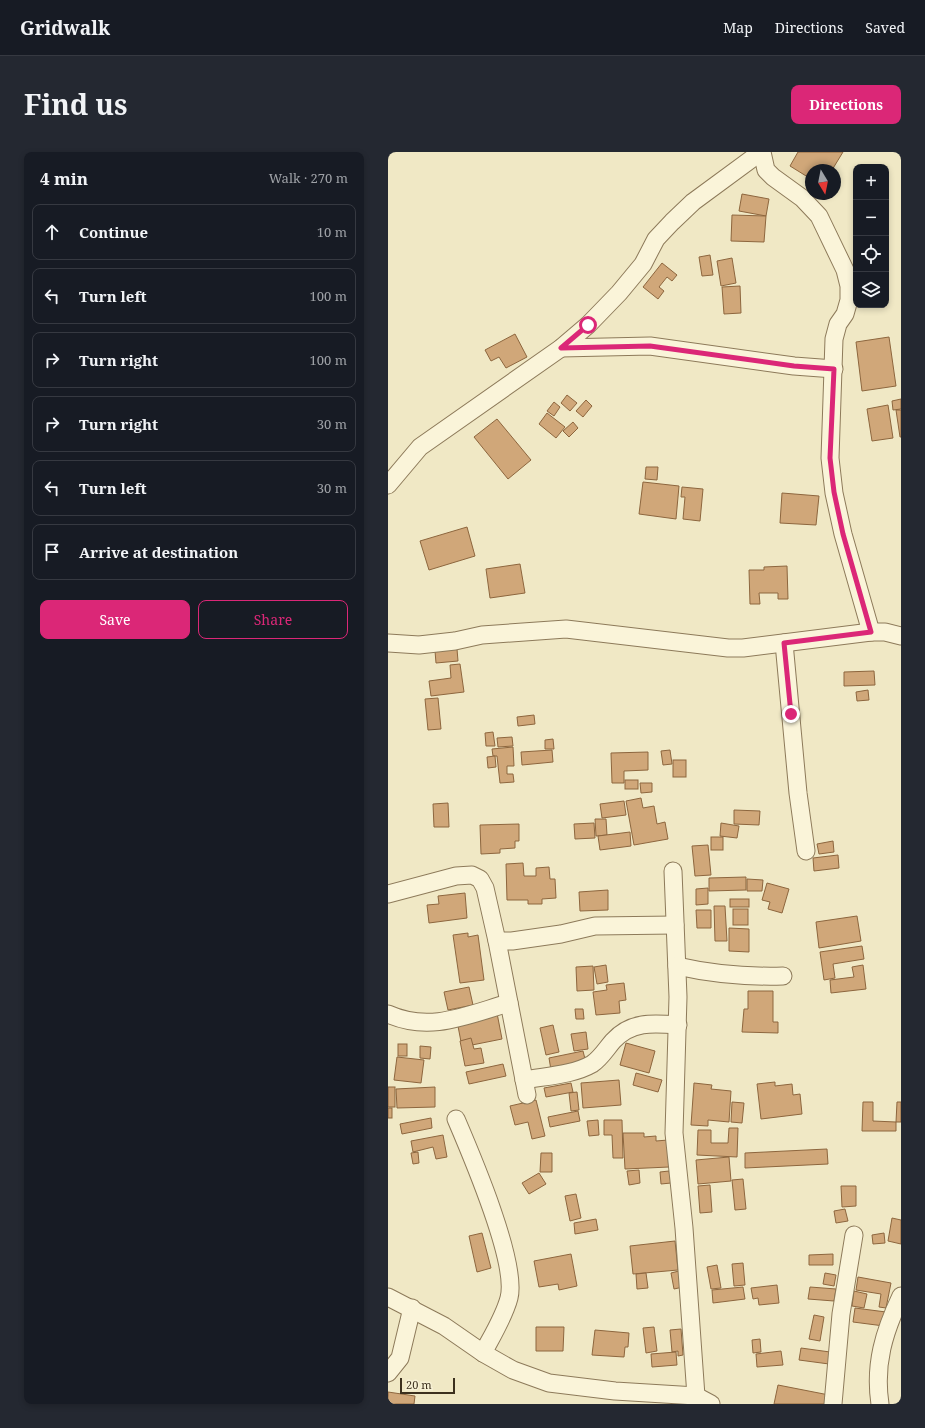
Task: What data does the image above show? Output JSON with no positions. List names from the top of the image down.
{
  "scale_bar": "20 m",
  "north": "bottom",
  "page": {
    "header": "Gridwalk",
    "nav": ["Map", "Directions", "Saved"],
    "title": "Find us",
    "buttons": [
      "Directions",
      ["Save", "Share"]
    ],
    "heading": ["4 min", "Walk · 270 m"],
    "map_buttons": ["+", "−"],
    "list": [
      ["Continue", "10 m"],
      ["Turn left", "100 m"],
      ["Turn right", "100 m"],
      ["Turn right", "30 m"],
      ["Turn left", "30 m"],
      "Arrive at destination"
    ],
    "scale": "20 m"
  }
}
